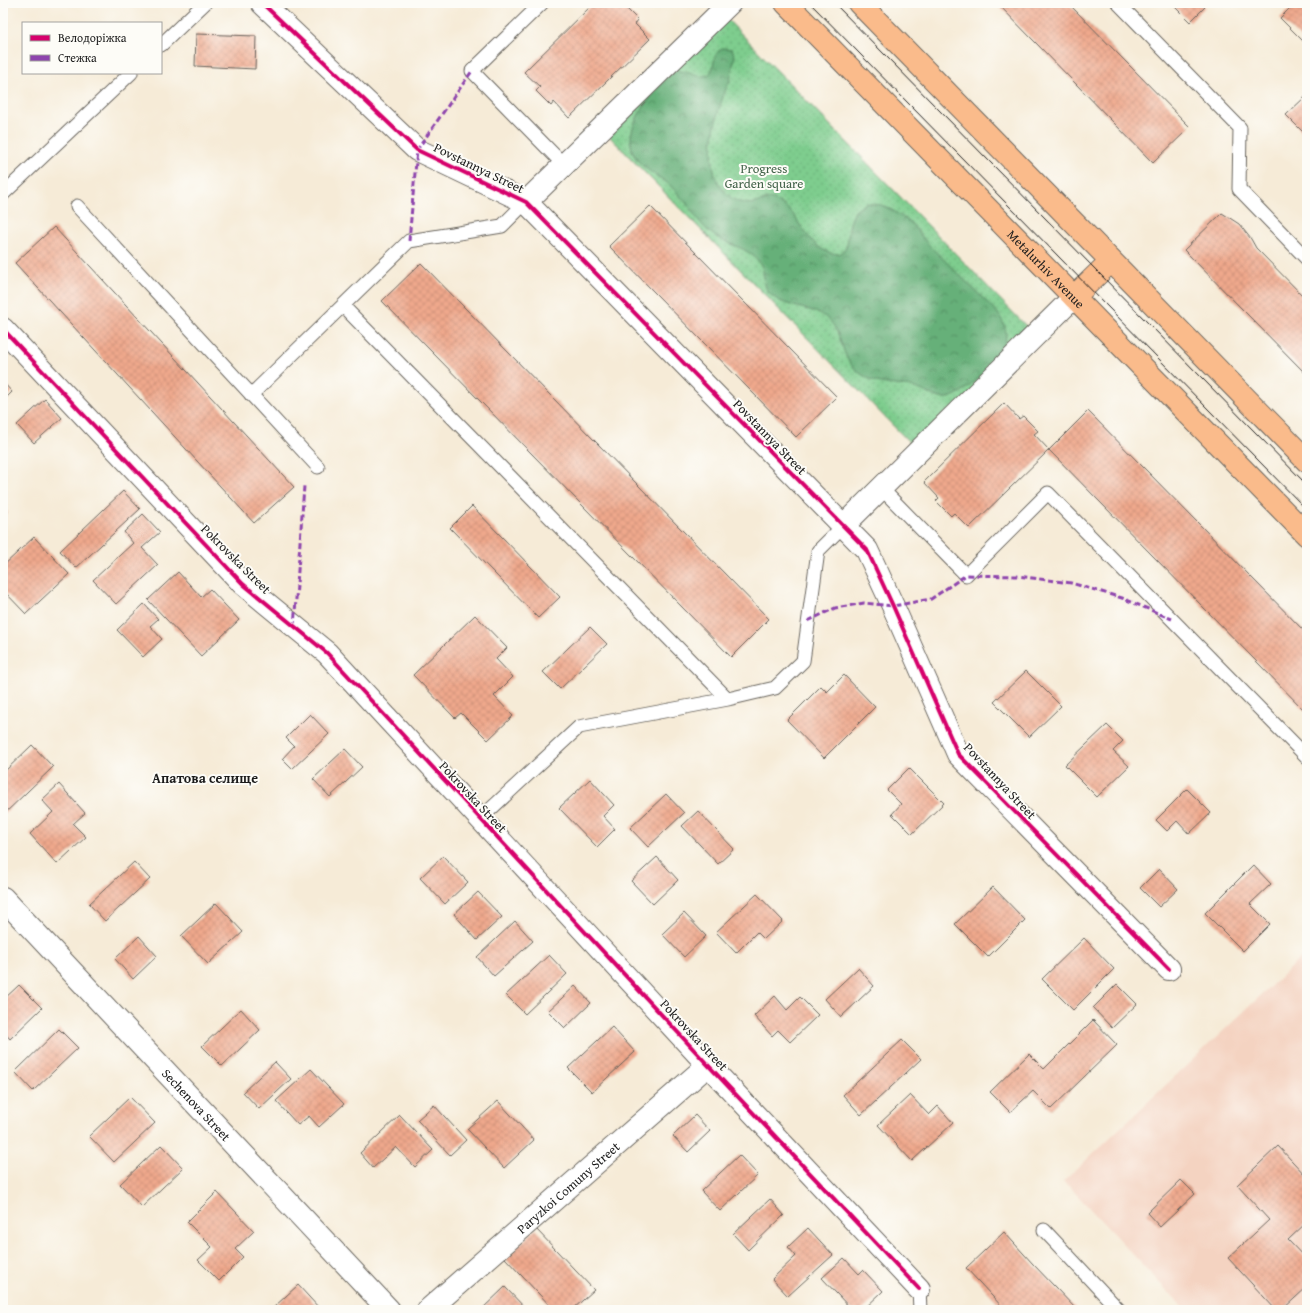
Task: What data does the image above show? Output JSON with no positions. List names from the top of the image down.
{
  "streets": {
    "main road": ["Metalurhiv Avenue"],
    "street": [
      "Povstannya Street",
      "Pokrovska Street",
      "Sechenova Street",
      "Paryzkoi Comuny Street"
    ]
  },
  "crossings": [
    ["Pokrovska Street", "Paryzkoi Comuny Street"]
  ],
  "districts": ["Апатова селище"],
  "parks": ["Progress Garden square"],
  "legend": ["Велодоріжка", "Стежка"]
}
